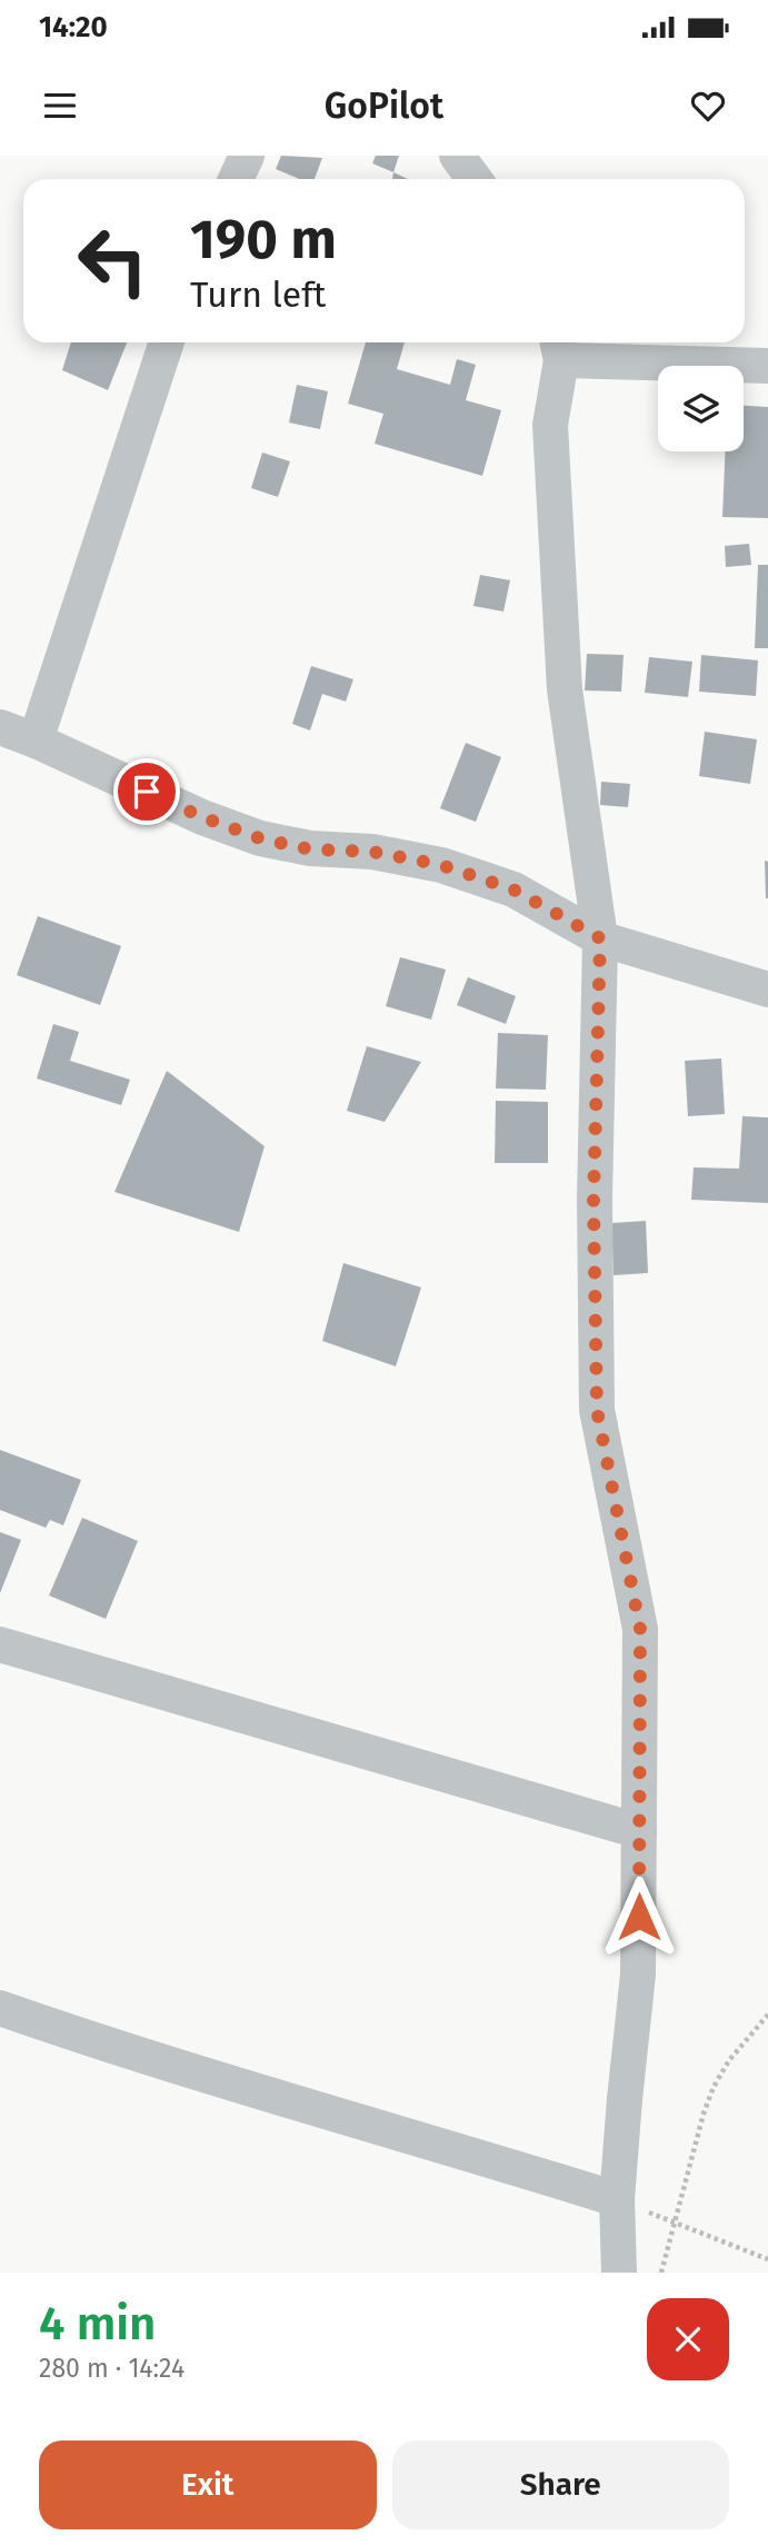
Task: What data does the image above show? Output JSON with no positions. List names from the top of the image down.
{
  "page": {
    "status": "14:20",
    "header": "GoPilot",
    "turn": ["190 m", "Turn left"],
    "heading": ["4 min", "280 m · 14:24"],
    "buttons": ["Exit", "Share"]
  }
}
